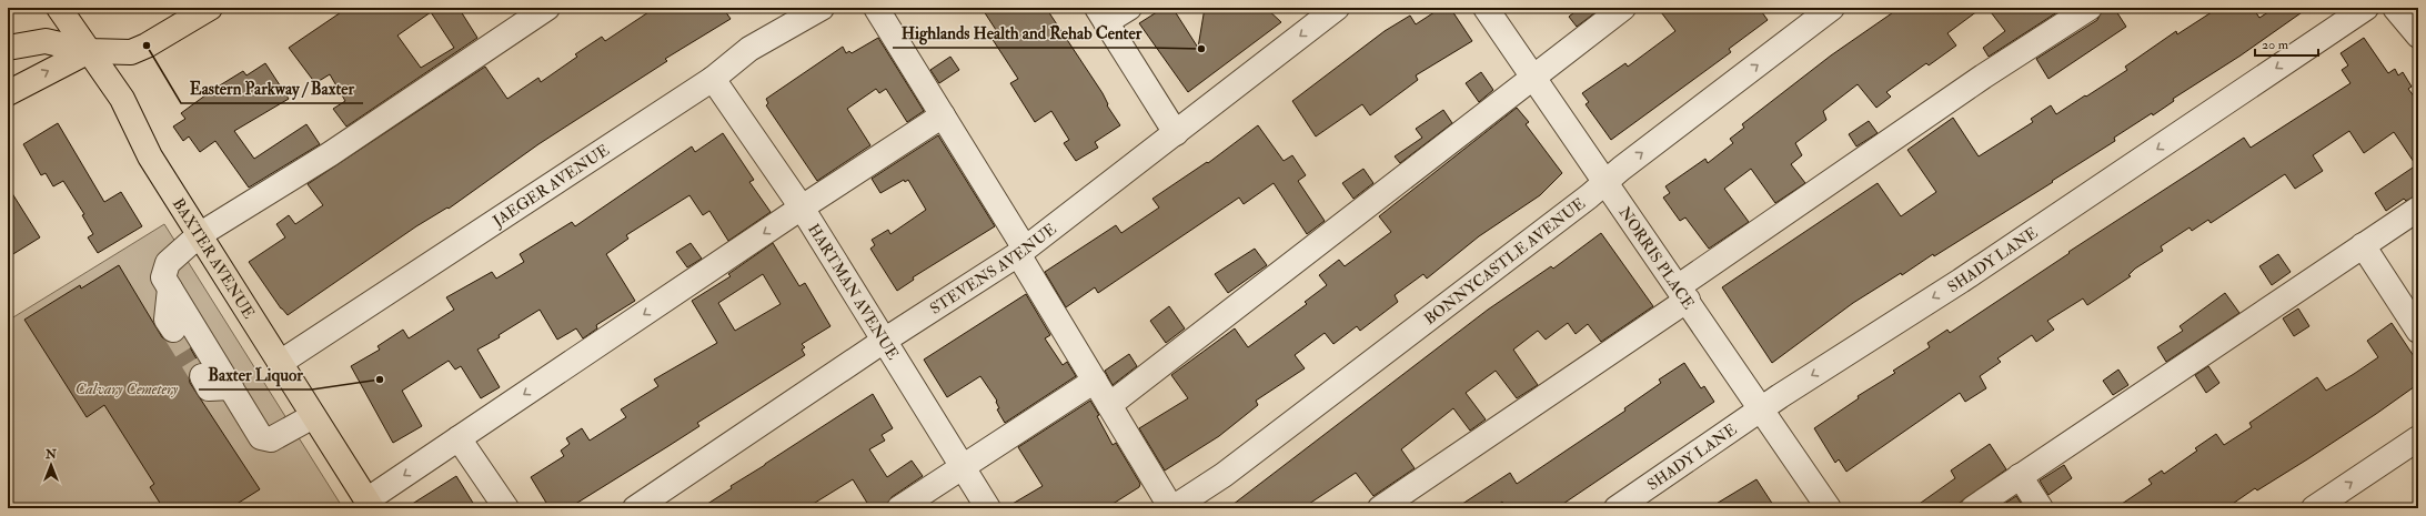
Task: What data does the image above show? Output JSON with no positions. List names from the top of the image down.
{
  "streets": {
    "main road": ["BAXTER AVENUE"],
    "street": [
      "JAEGER AVENUE",
      "NORRIS PLACE",
      "SHADY LANE",
      "BONNYCASTLE AVENUE",
      "STEVENS AVENUE",
      "HARTMAN AVENUE"
    ]
  },
  "crossings": [
    ["JAEGER AVENUE", "BAXTER AVENUE"],
    ["JAEGER AVENUE", "HARTMAN AVENUE"],
    ["NORRIS PLACE", "SHADY LANE"],
    ["NORRIS PLACE", "BONNYCASTLE AVENUE"],
    ["STEVENS AVENUE", "HARTMAN AVENUE"]
  ],
  "parks": ["Calvary Cemetery"],
  "places": ["Eastern Parkway / Baxter", "Highlands Health and Rehab Center", "Baxter Liquor"],
  "scale_bar": "20 m",
  "north": "top"
}
